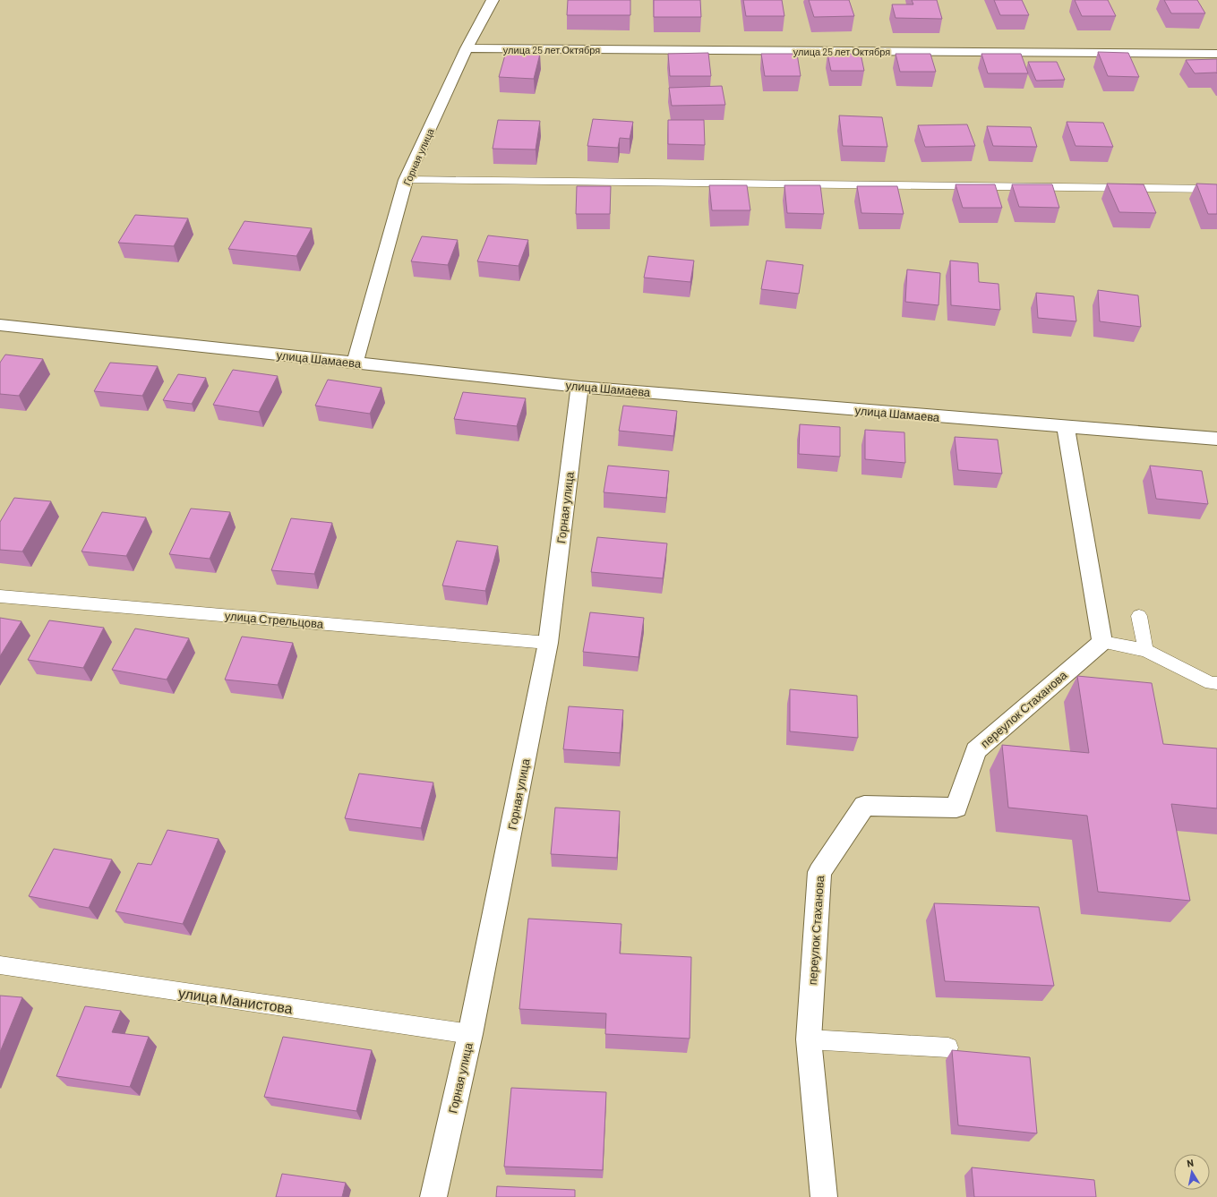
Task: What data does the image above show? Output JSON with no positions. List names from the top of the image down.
{
  "streets": {
    "street": [
      "улица 25 лет Октября",
      "Горная улица",
      "улица Шамаева",
      "переулок Стаханова"
    ],
    "lane": ["улица Стрельцова", "улица Манистова"]
  },
  "crossings": [
    ["улица 25 лет Октября", "Горная улица"],
    ["Горная улица", "улица Шамаева"],
    ["Горная улица", "улица Стрельцова"],
    ["Горная улица", "улица Манистова"]
  ],
  "north": "top"
}
